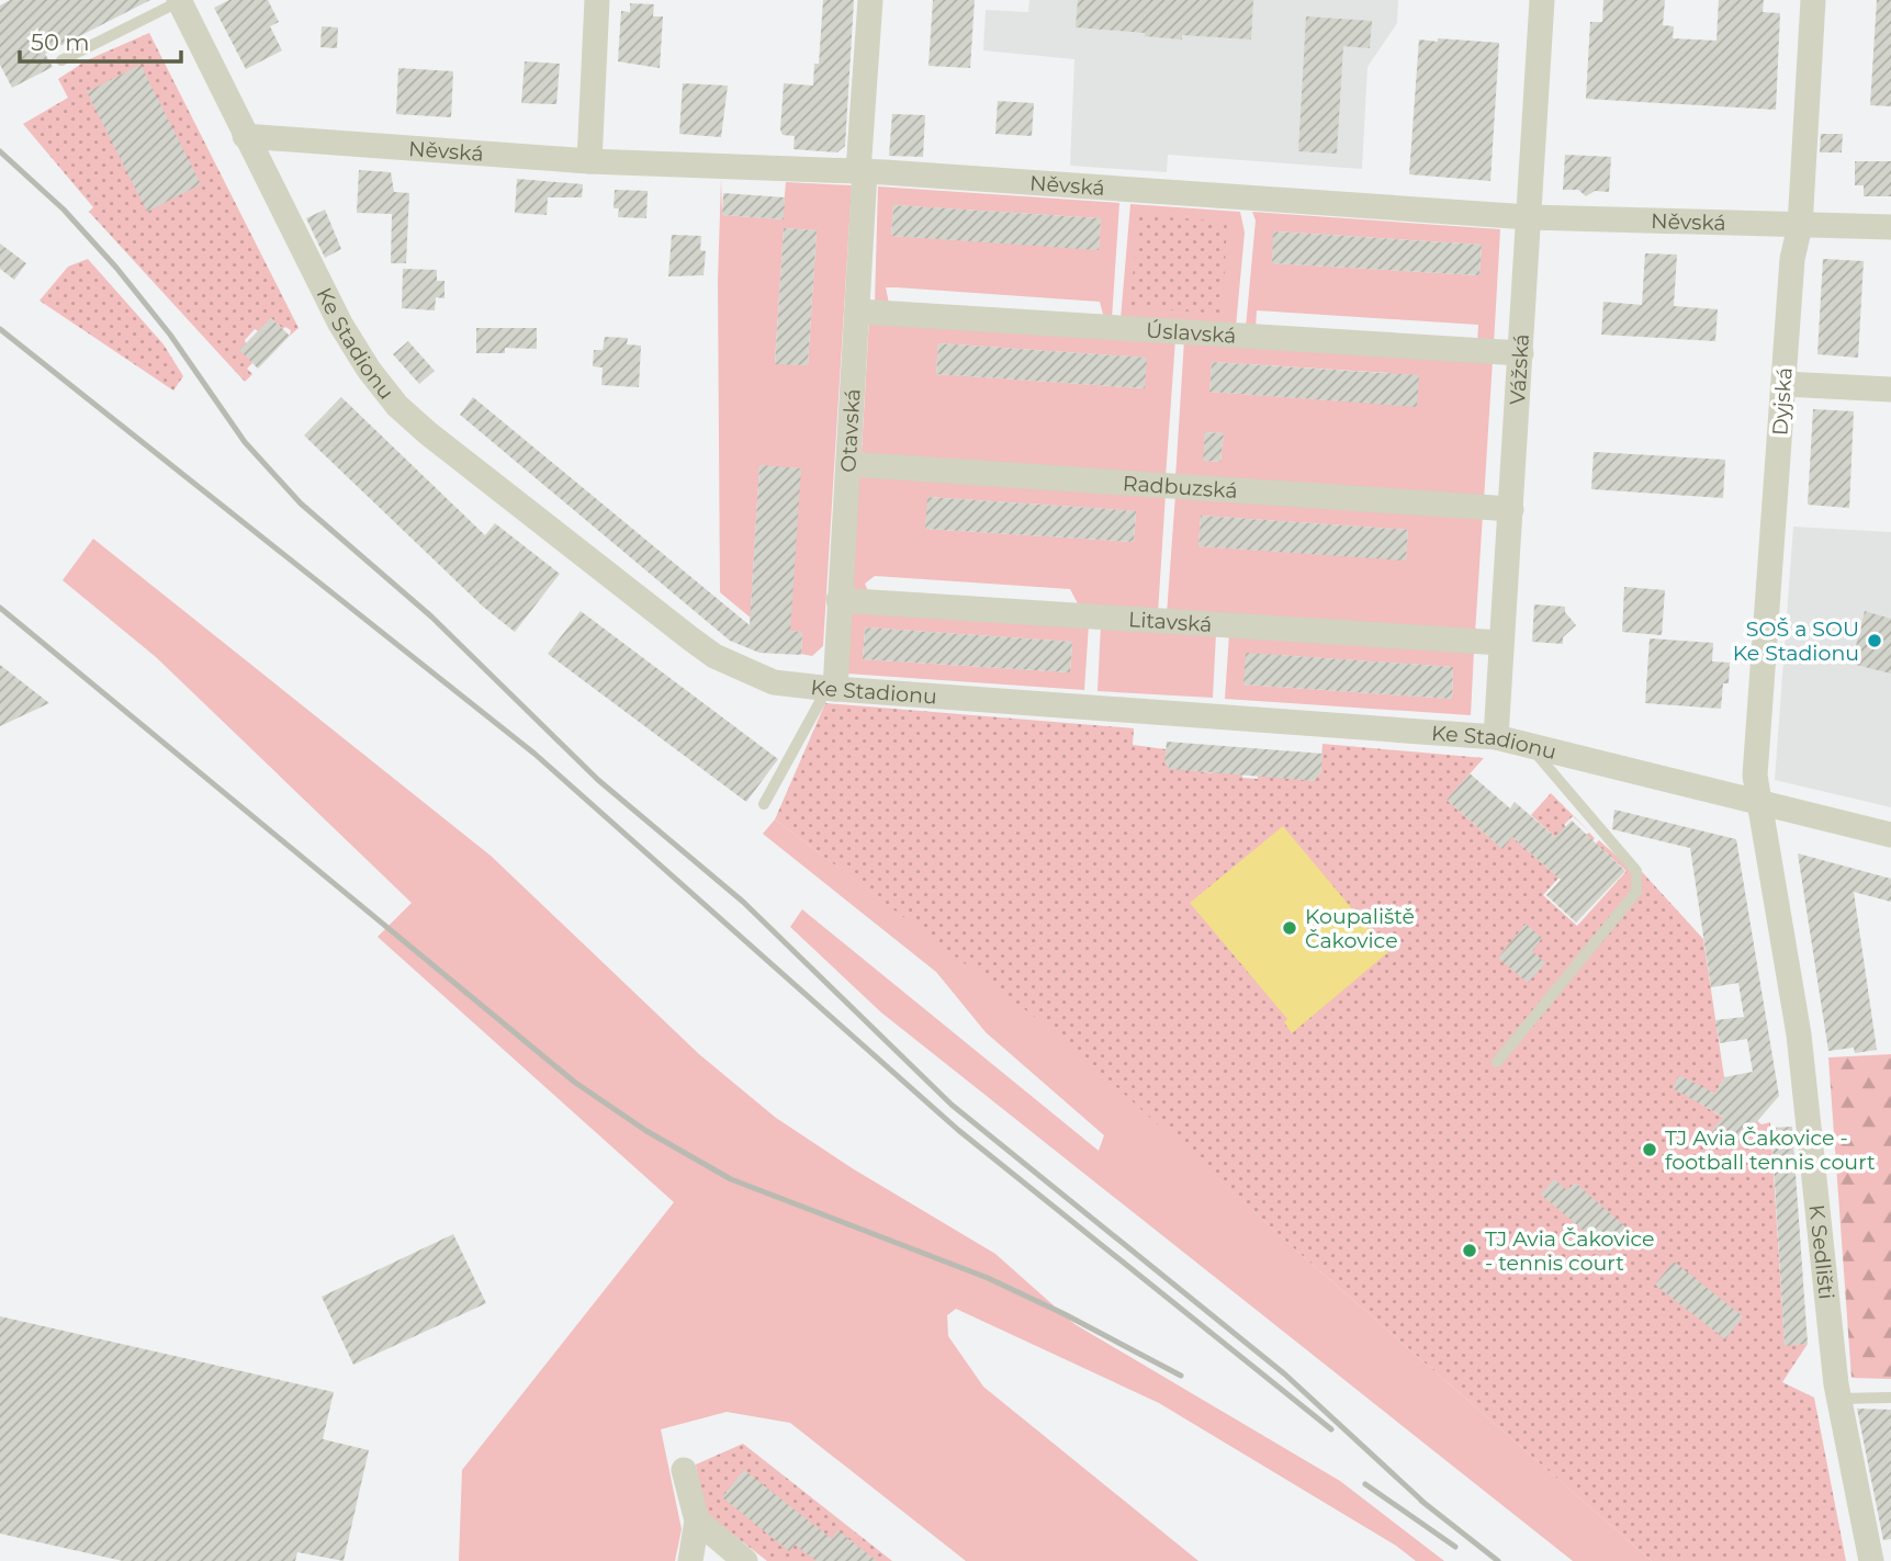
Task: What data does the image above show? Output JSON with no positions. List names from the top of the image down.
{
  "streets": {
    "street": [
      "Něvská",
      "Úslavská",
      "Ke Stadionu",
      "Vážská",
      "Dyjská",
      "Otavská",
      "Radbuzská",
      "Litavská",
      "K Sedlišti"
    ]
  },
  "crossings": [
    ["Něvská", "Ke Stadionu"],
    ["Něvská", "Vážská"],
    ["Něvská", "Dyjská"],
    ["Něvská", "Otavská"],
    ["Úslavská", "Vážská"],
    ["Úslavská", "Otavská"],
    ["Ke Stadionu", "Vážská"],
    ["Ke Stadionu", "Dyjská"],
    ["Ke Stadionu", "Otavská"],
    ["Ke Stadionu", "K Sedlišti"],
    ["Vážská", "Radbuzská"],
    ["Vážská", "Litavská"],
    ["Dyjská", "K Sedlišti"],
    ["Otavská", "Radbuzská"],
    ["Otavská", "Litavská"]
  ],
  "places": [
    "SOŠ a SOU Ke Stadionu",
    "Koupaliště Čakovice",
    "TJ Avia Čakovice - football tennis court",
    "TJ Avia Čakovice - tennis court"
  ],
  "scale_bar": "50 m"
}
